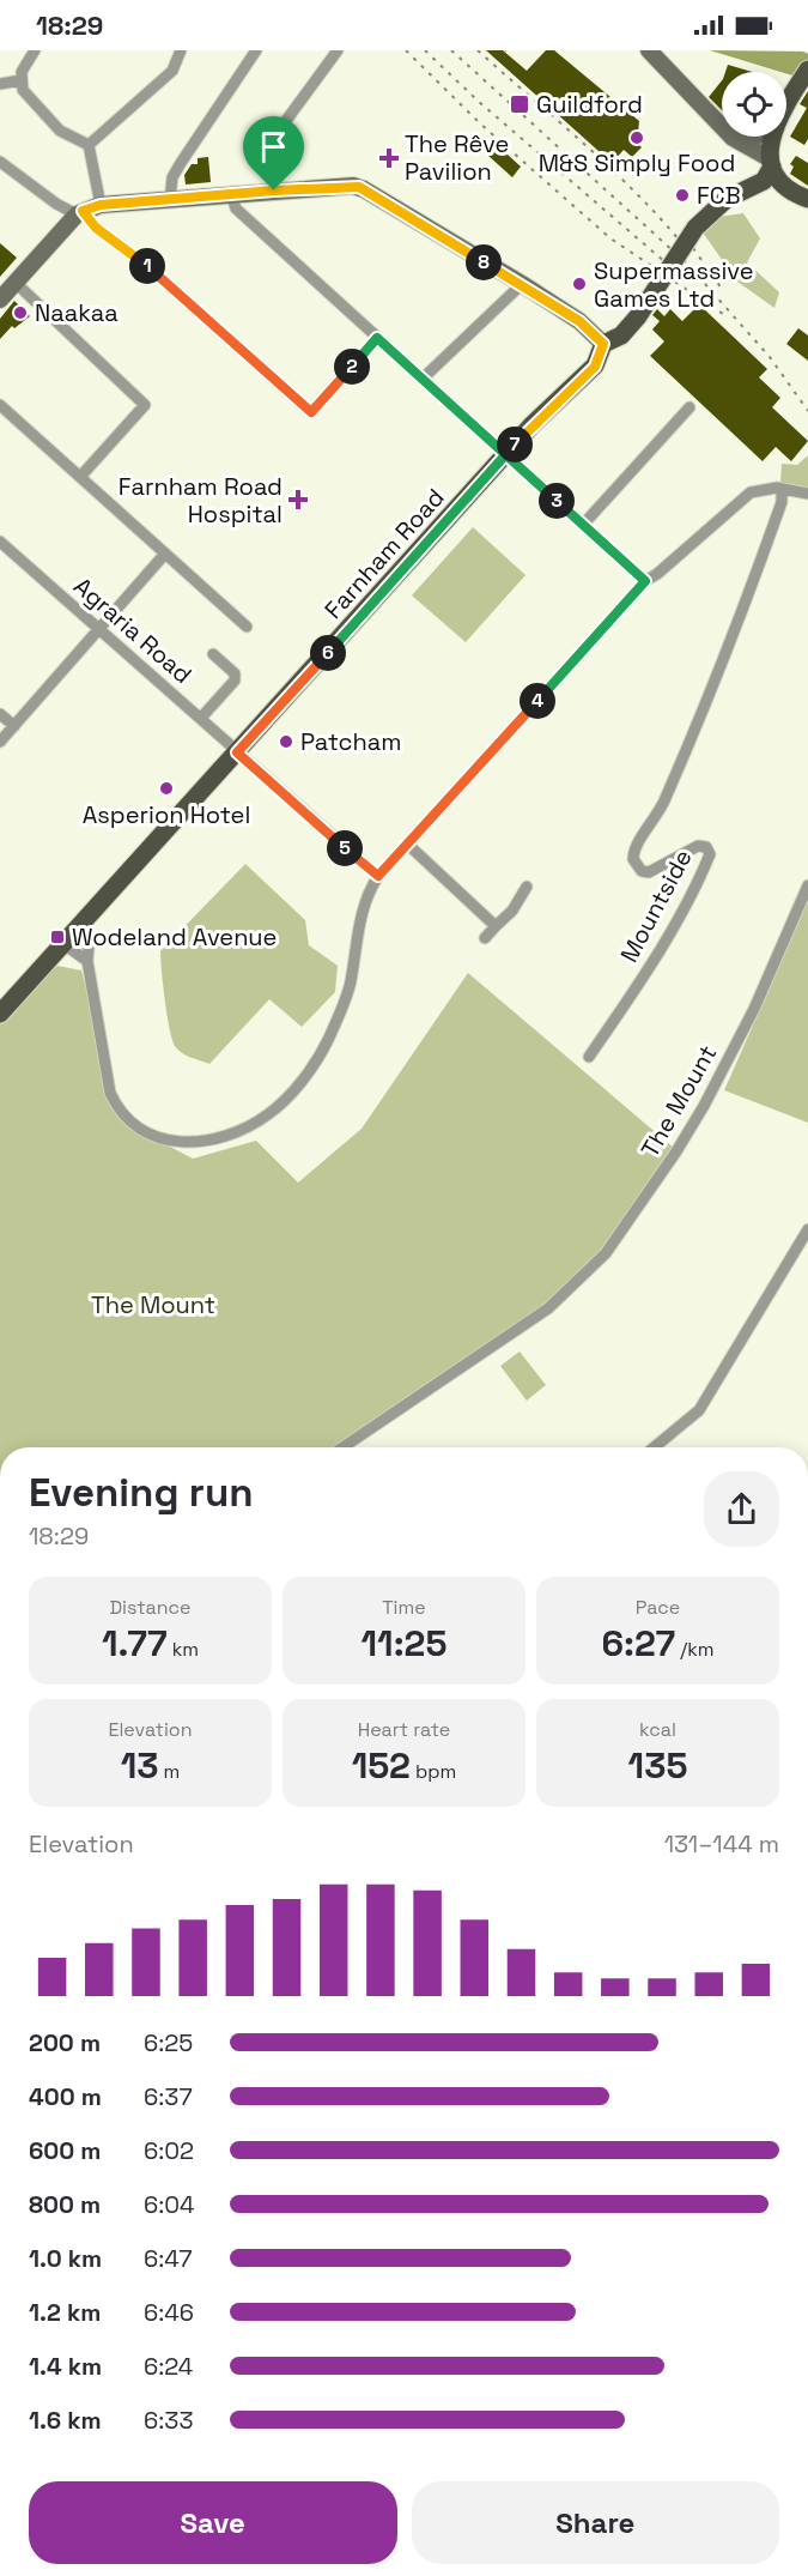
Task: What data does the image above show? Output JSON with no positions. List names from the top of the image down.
{
  "streets": {
    "main road": ["Farnham Road"],
    "street": ["Agraria Road", "Mountside", "The Mount"]
  },
  "crossings": [
    ["Farnham Road", "Agraria Road"]
  ],
  "parks": ["The Mount"],
  "places": {
    "transit": ["Guildford", "Wodeland Avenue"],
    "other": [
      "M&S Simply Food",
      "FCB",
      "Supermassive Games Ltd",
      "Naakaa",
      "Patcham",
      "Asperion Hotel"
    ],
    "health": ["The Rêve Pavilion", "Farnham Road Hospital"]
  },
  "page": {
    "status": "18:29",
    "pins": [
      "8",
      "1",
      "2",
      "7",
      "3",
      "6",
      "4",
      "5"
    ],
    "heading": ["Evening run", "18:29"],
    "stats": [
      ["Distance", "1.77 km"],
      ["Time", "11:25"],
      ["Pace", "6:27 /km"],
      ["Elevation", "13 m"],
      ["Heart rate", "152 bpm"],
      ["kcal", "135"]
    ],
    "chart": ["Elevation", "131–144 m"],
    "list": [
      {
        "name": "200 m",
        "note": "6:25"
      },
      {
        "name": "400 m",
        "note": "6:37"
      },
      {
        "name": "600 m",
        "note": "6:02"
      },
      {
        "name": "800 m",
        "note": "6:04"
      },
      {
        "name": "1.0 km",
        "note": "6:47"
      },
      {
        "name": "1.2 km",
        "note": "6:46"
      },
      {
        "name": "1.4 km",
        "note": "6:24"
      },
      {
        "name": "1.6 km",
        "note": "6:33"
      }
    ],
    "buttons": ["Save", "Share"]
  }
}
